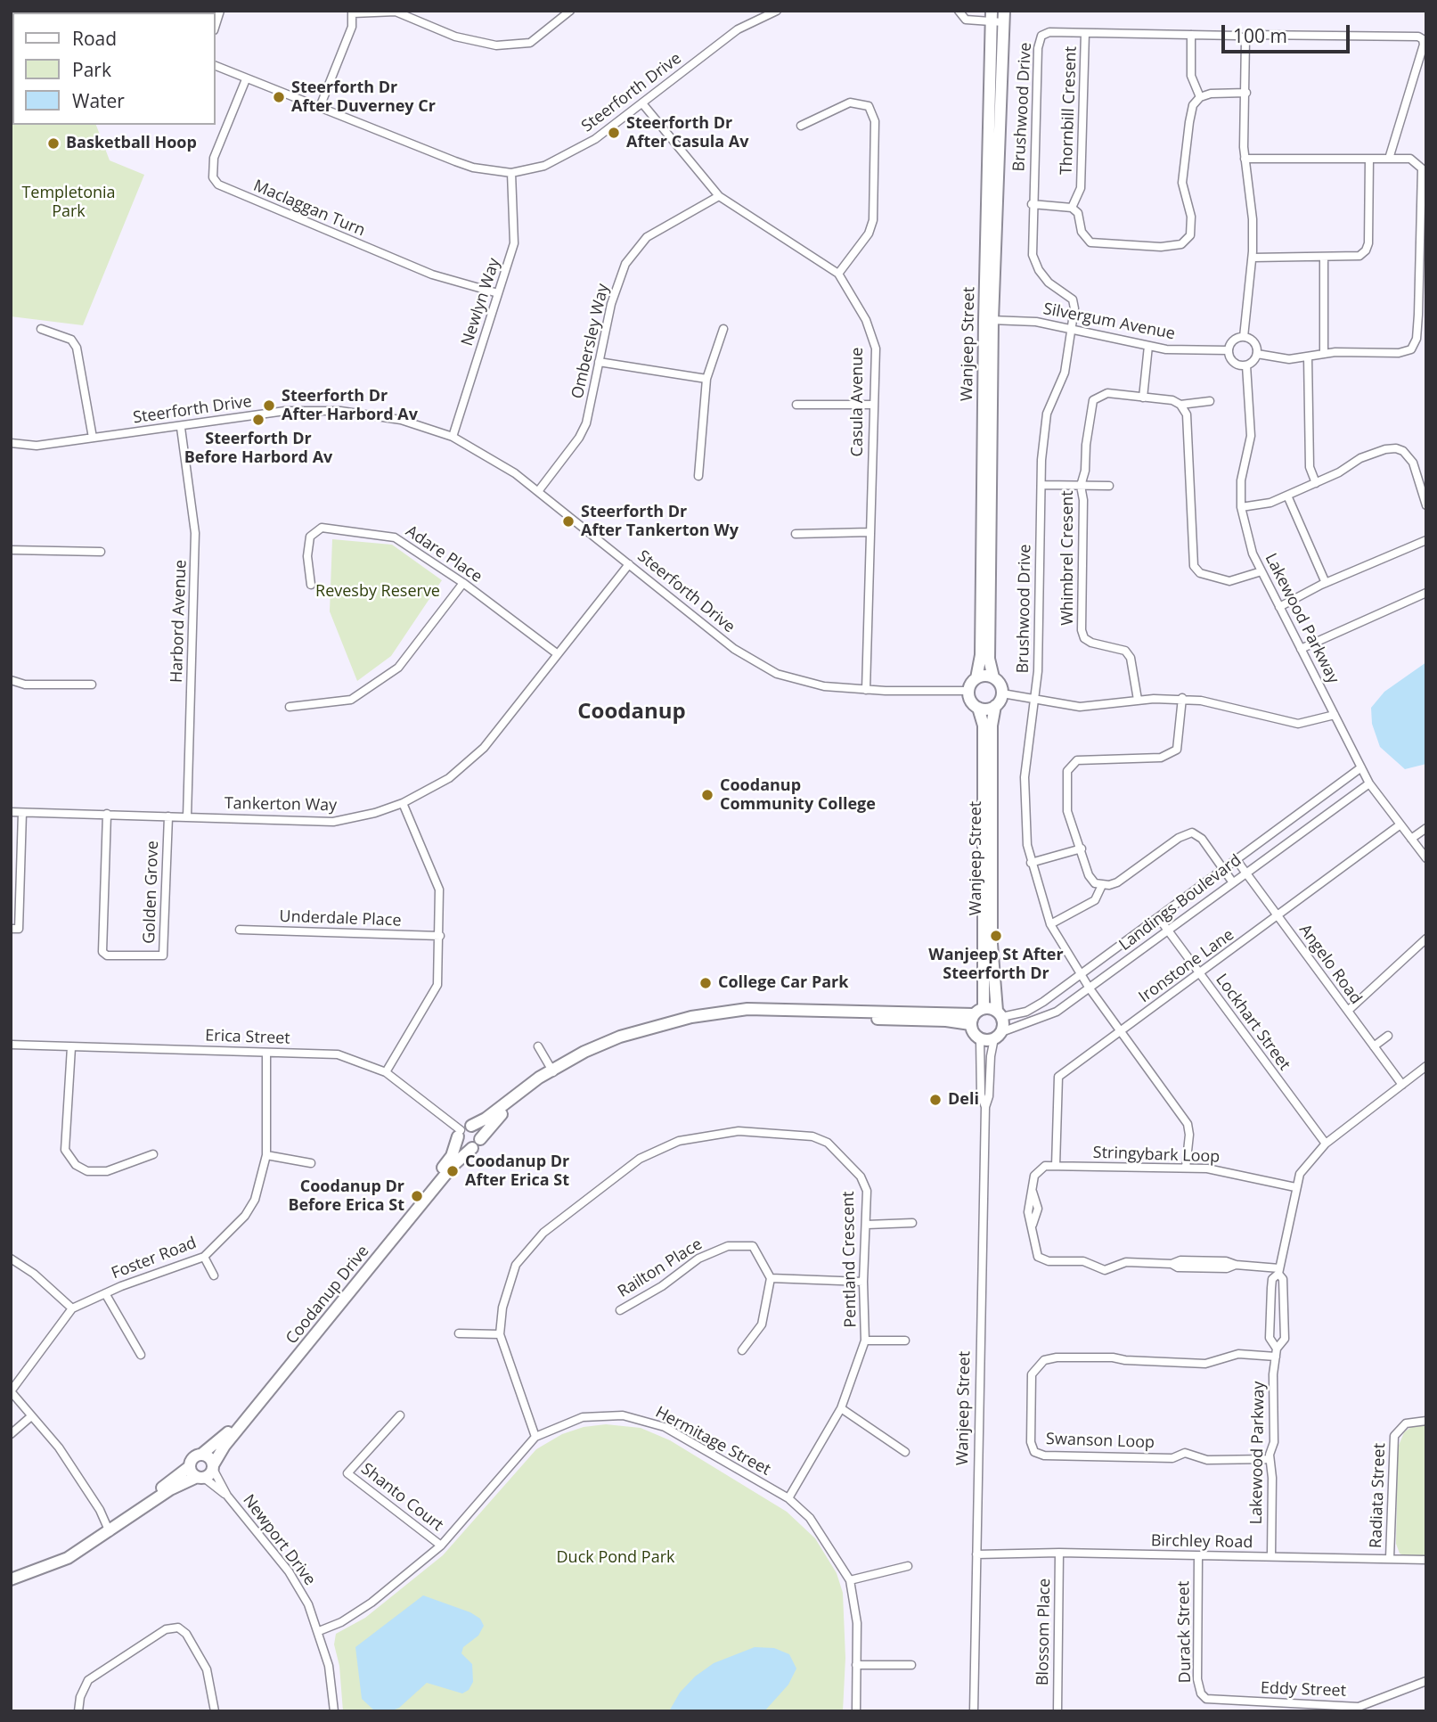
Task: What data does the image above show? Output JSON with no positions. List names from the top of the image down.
{
  "streets": {
    "main road": ["Wanjeep Street", "Coodanup Drive"],
    "street": [
      "Steerforth Drive",
      "Brushwood Drive",
      "Thornbill Cresent",
      "Maclaggan Turn",
      "Newlyn Way",
      "Silvergum Avenue",
      "Ombersley Way",
      "Casula Avenue",
      "Adare Place",
      "Whimbrel Cresent",
      "Lakewood Parkway",
      "Harbord Avenue",
      "Tankerton Way",
      "Golden Grove",
      "Landings Boulevard",
      "Underdale Place",
      "Angelo Road",
      "Ironstone Lane",
      "Lockhart Street",
      "Erica Street",
      "Stringybark Loop",
      "Foster Road",
      "Pentland Crescent",
      "Railton Place",
      "Hermitage Street",
      "Swanson Loop",
      "Radiata Street",
      "Shanto Court",
      "Newport Drive",
      "Birchley Road",
      "Blossom Place",
      "Durack Street",
      "Eddy Street"
    ]
  },
  "crossings": [
    ["Steerforth Drive", "Maclaggan Turn"],
    ["Steerforth Drive", "Newlyn Way"],
    ["Steerforth Drive", "Ombersley Way"],
    ["Steerforth Drive", "Wanjeep Street"],
    ["Steerforth Drive", "Casula Avenue"],
    ["Steerforth Drive", "Harbord Avenue"],
    ["Steerforth Drive", "Tankerton Way"],
    ["Brushwood Drive", "Thornbill Cresent"],
    ["Brushwood Drive", "Silvergum Avenue"],
    ["Brushwood Drive", "Landings Boulevard"],
    ["Brushwood Drive", "Ironstone Lane"],
    ["Brushwood Drive", "Stringybark Loop"],
    ["Maclaggan Turn", "Newlyn Way"],
    ["Silvergum Avenue", "Wanjeep Street"],
    ["Silvergum Avenue", "Lakewood Parkway"],
    ["Ombersley Way", "Casula Avenue"],
    ["Wanjeep Street", "Landings Boulevard"],
    ["Wanjeep Street", "Coodanup Drive"],
    ["Wanjeep Street", "Birchley Road"],
    ["Adare Place", "Tankerton Way"],
    ["Lakewood Parkway", "Landings Boulevard"],
    ["Lakewood Parkway", "Angelo Road"],
    ["Lakewood Parkway", "Ironstone Lane"],
    ["Lakewood Parkway", "Lockhart Street"],
    ["Lakewood Parkway", "Stringybark Loop"],
    ["Lakewood Parkway", "Swanson Loop"],
    ["Lakewood Parkway", "Birchley Road"],
    ["Harbord Avenue", "Tankerton Way"],
    ["Tankerton Way", "Golden Grove"],
    ["Landings Boulevard", "Angelo Road"],
    ["Landings Boulevard", "Lockhart Street"],
    ["Landings Boulevard", "Coodanup Drive"],
    ["Angelo Road", "Ironstone Lane"],
    ["Ironstone Lane", "Lockhart Street"],
    ["Ironstone Lane", "Stringybark Loop"],
    ["Erica Street", "Foster Road"],
    ["Erica Street", "Coodanup Drive"],
    ["Pentland Crescent", "Hermitage Street"],
    ["Coodanup Drive", "Newport Drive"],
    ["Hermitage Street", "Shanto Court"],
    ["Hermitage Street", "Newport Drive"],
    ["Radiata Street", "Birchley Road"],
    ["Birchley Road", "Blossom Place"],
    ["Birchley Road", "Durack Street"],
    ["Durack Street", "Eddy Street"]
  ],
  "districts": ["Coodanup"],
  "parks": ["Templetonia Park", "Revesby Reserve", "Duck Pond Park"],
  "places": [
    "Steerforth Dr After Duverney Cr",
    "Steerforth Dr After Casula Av",
    "Basketball Hoop",
    "Steerforth Dr After Harbord Av",
    "Steerforth Dr Before Harbord Av",
    "Steerforth Dr After Tankerton Wy",
    "Coodanup Community College",
    "Wanjeep St After Steerforth Dr",
    "College Car Park",
    "Deli",
    "Coodanup Dr After Erica St",
    "Coodanup Dr Before Erica St"
  ],
  "legend": ["Road", "Park", "Water"],
  "scale_bar": "100 m"
}
